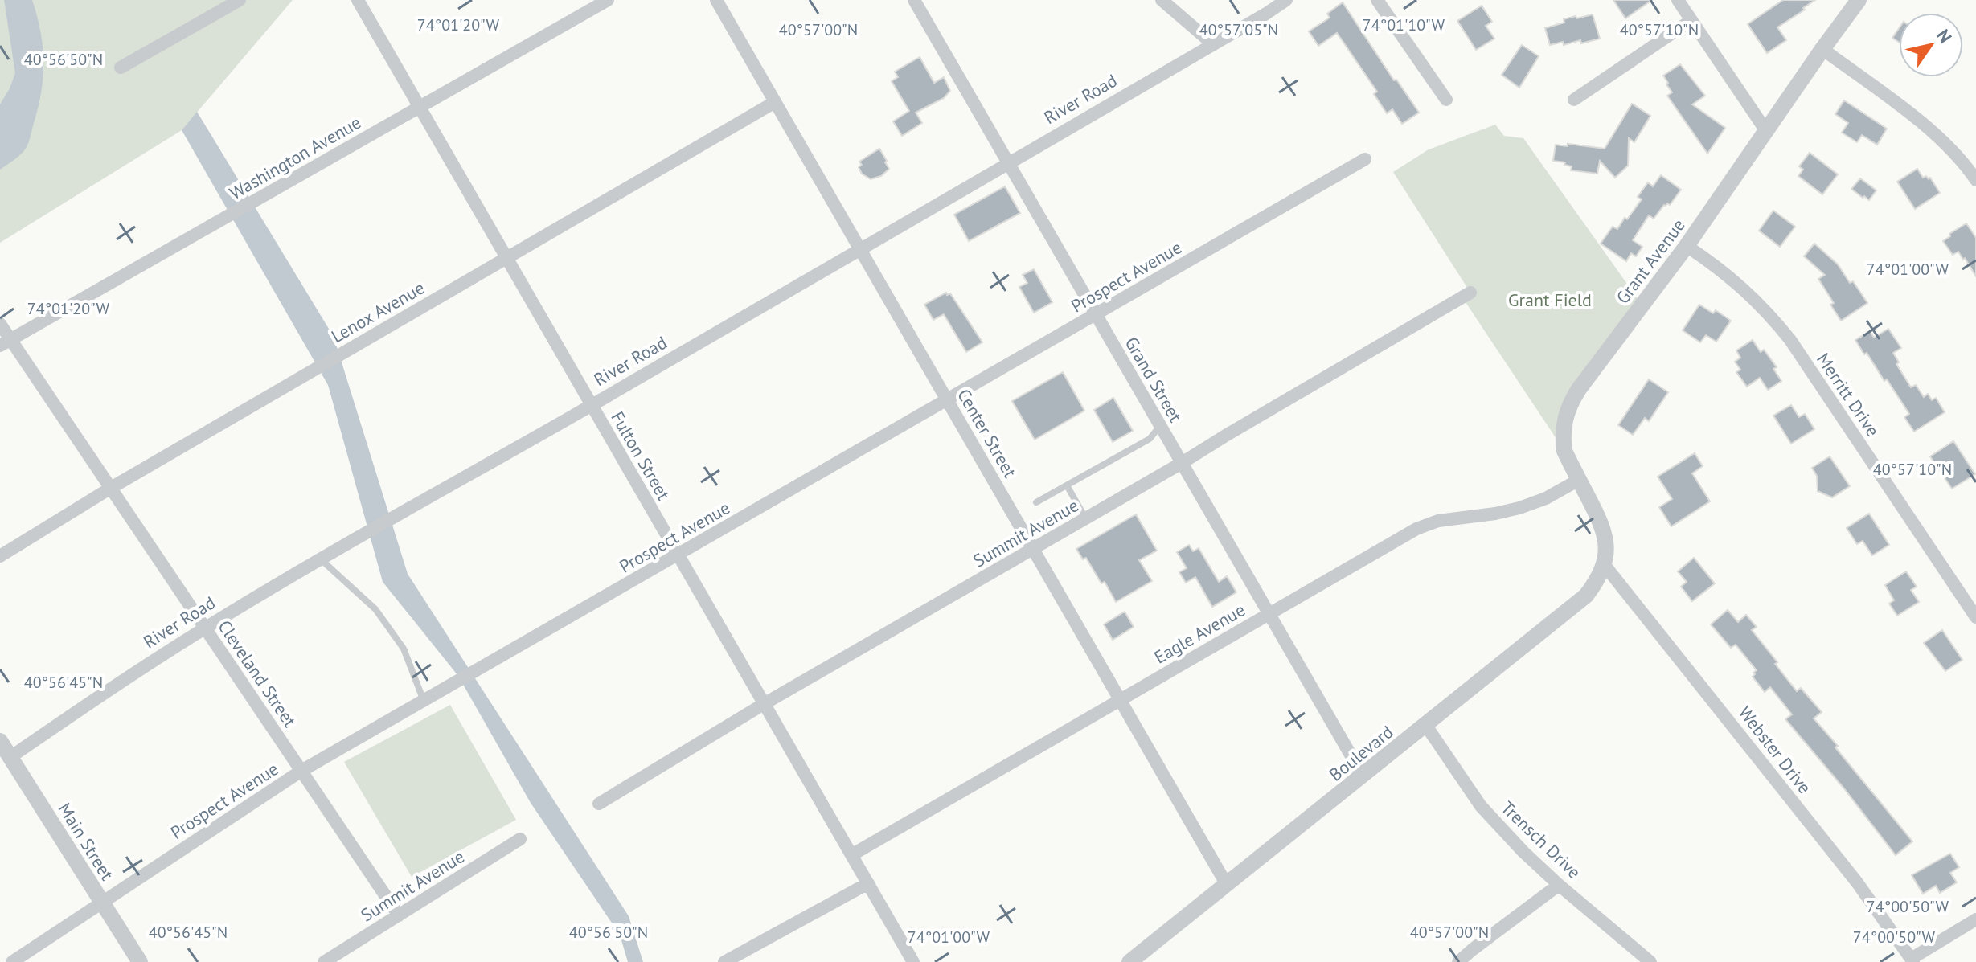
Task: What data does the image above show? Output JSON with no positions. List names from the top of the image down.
{
  "streets": {
    "street": [
      "River Road",
      "Washington Avenue",
      "Grant Avenue",
      "Prospect Avenue",
      "Lenox Avenue",
      "Grand Street",
      "Merritt Drive",
      "Center Street",
      "Fulton Street",
      "Summit Avenue",
      "Eagle Avenue",
      "Cleveland Street",
      "Webster Drive",
      "Boulevard",
      "Trensch Drive",
      "Main Street"
    ]
  },
  "crossings": [
    ["River Road", "Grand Street"],
    ["River Road", "Center Street"],
    ["River Road", "Fulton Street"],
    ["River Road", "Cleveland Street"],
    ["River Road", "Main Street"],
    ["Washington Avenue", "Fulton Street"],
    ["Washington Avenue", "Cleveland Street"],
    ["Grant Avenue", "Merritt Drive"],
    ["Grant Avenue", "Eagle Avenue"],
    ["Grant Avenue", "Webster Drive"],
    ["Grant Avenue", "Boulevard"],
    ["Prospect Avenue", "Grand Street"],
    ["Prospect Avenue", "Center Street"],
    ["Prospect Avenue", "Fulton Street"],
    ["Prospect Avenue", "Cleveland Street"],
    ["Prospect Avenue", "Main Street"],
    ["Lenox Avenue", "Center Street"],
    ["Lenox Avenue", "Fulton Street"],
    ["Lenox Avenue", "Cleveland Street"],
    ["Grand Street", "Summit Avenue"],
    ["Grand Street", "Eagle Avenue"],
    ["Grand Street", "Boulevard"],
    ["Center Street", "Summit Avenue"],
    ["Center Street", "Eagle Avenue"],
    ["Center Street", "Boulevard"],
    ["Fulton Street", "Summit Avenue"],
    ["Fulton Street", "Eagle Avenue"],
    ["Summit Avenue", "Cleveland Street"],
    ["Webster Drive", "Boulevard"],
    ["Boulevard", "Trensch Drive"]
  ],
  "parks": ["Grant Field"],
  "north": "top right",
  "coordinates": [
    "74°01'10\"W",
    "74°01'20\"W",
    "40°57'00\"N",
    "40°57'10\"N",
    "40°57'05\"N",
    "40°56'50\"N",
    "74°01'00\"W",
    "40°56'45\"N",
    "74°00'50\"W"
  ]
}
